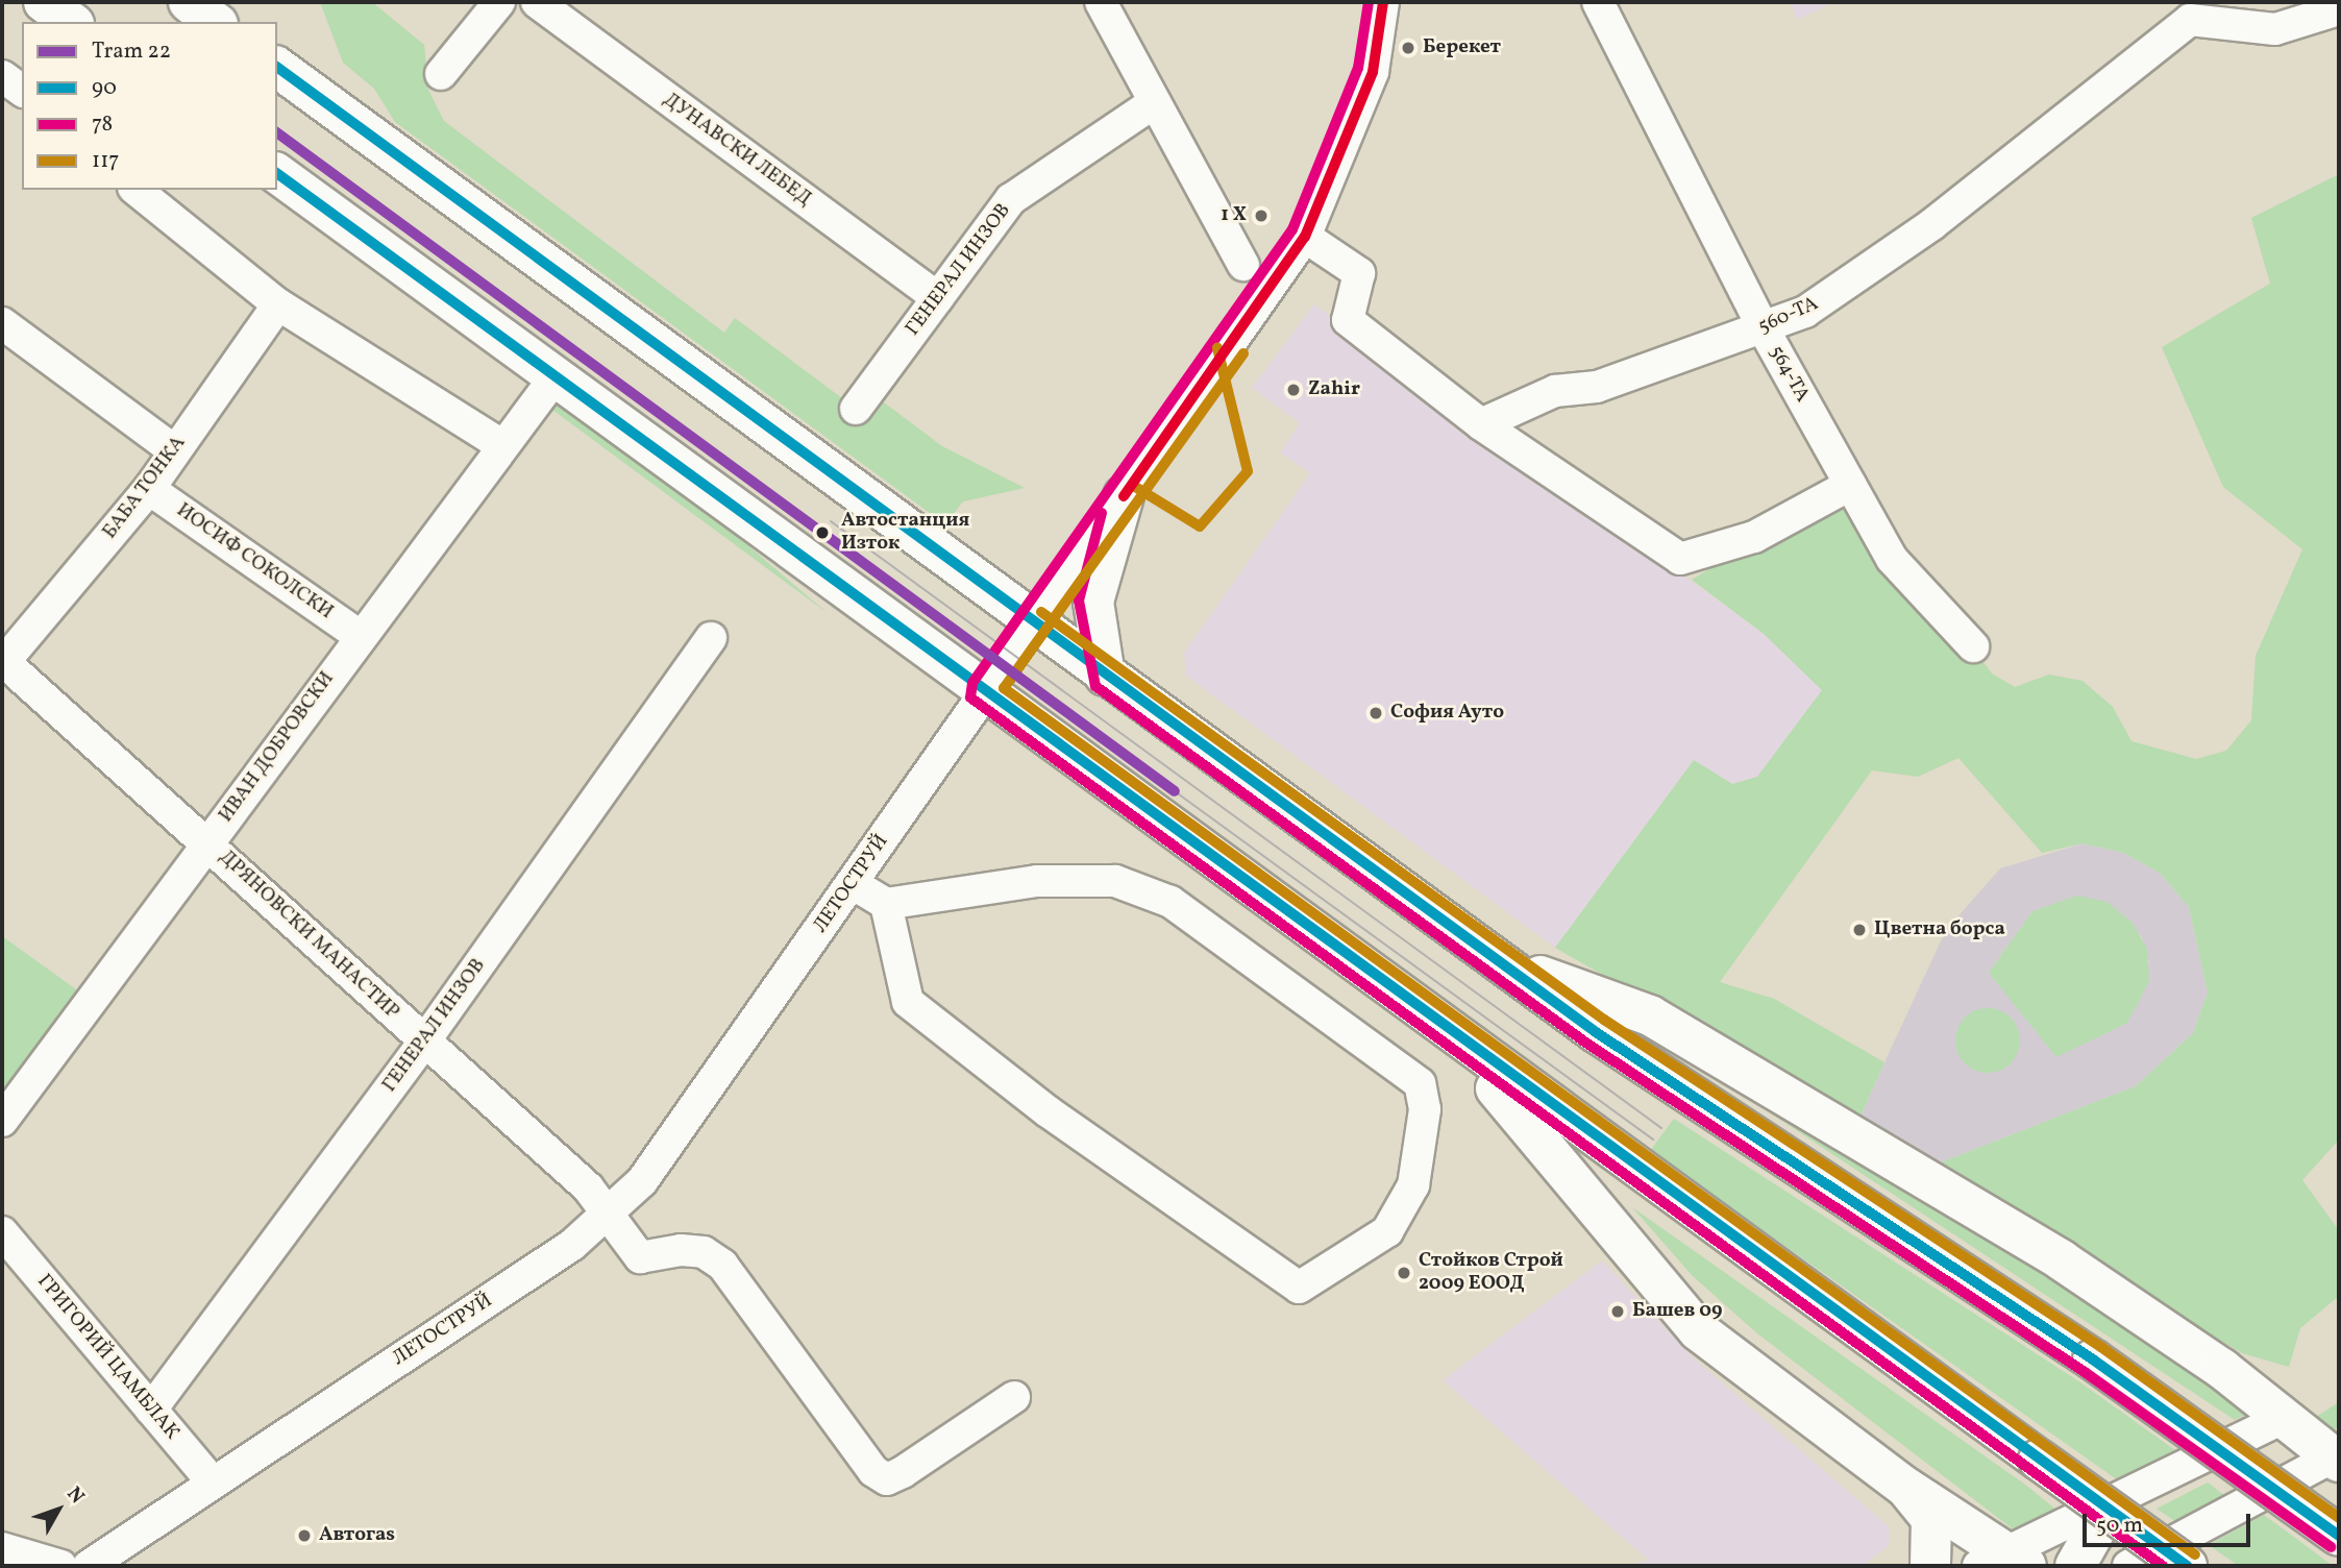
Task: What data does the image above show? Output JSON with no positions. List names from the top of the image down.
{
  "streets": {
    "street": [
      "ДУНАВСКИ ЛЕБЕД",
      "ГЕНЕРАЛ ИНЗОВ",
      "560-ТА",
      "564-ТА",
      "БАБА ТОНКА",
      "ИОСИФ СОКОЛСКИ",
      "ИВАН ДОБРОВСКИ",
      "ЛЕТОСТРУЙ",
      "ДРЯНОВСКИ МАНАСТИР",
      "ГРИГОРИЙ ЦАМБЛАК"
    ]
  },
  "crossings": [
    ["ДУНАВСКИ ЛЕБЕД", "ГЕНЕРАЛ ИНЗОВ"],
    ["ГЕНЕРАЛ ИНЗОВ", "ДРЯНОВСКИ МАНАСТИР"],
    ["ГЕНЕРАЛ ИНЗОВ", "ГРИГОРИЙ ЦАМБЛАК"],
    ["560-ТА", "564-ТА"],
    ["БАБА ТОНКА", "ИОСИФ СОКОЛСКИ"],
    ["БАБА ТОНКА", "ДРЯНОВСКИ МАНАСТИР"],
    ["ИОСИФ СОКОЛСКИ", "ИВАН ДОБРОВСКИ"],
    ["ИВАН ДОБРОВСКИ", "ДРЯНОВСКИ МАНАСТИР"],
    ["ЛЕТОСТРУЙ", "ДРЯНОВСКИ МАНАСТИР"],
    ["ЛЕТОСТРУЙ", "ГРИГОРИЙ ЦАМБЛАК"]
  ],
  "places": [
    "Берекет",
    "1 Х",
    "Zahir",
    "Автостанция Изток",
    "София Ауто",
    "Цветна борса",
    "Стойков Строй 2009 ЕООД",
    "Башев 09",
    "Автогаѕ"
  ],
  "lines": [
    "transit line 78",
    "transit line 90",
    "tram line 22",
    "transit line 117"
  ],
  "legend": [
    "Tram 22",
    "90",
    "78",
    "117"
  ],
  "scale_bar": "50 m",
  "north": "top right"
}
